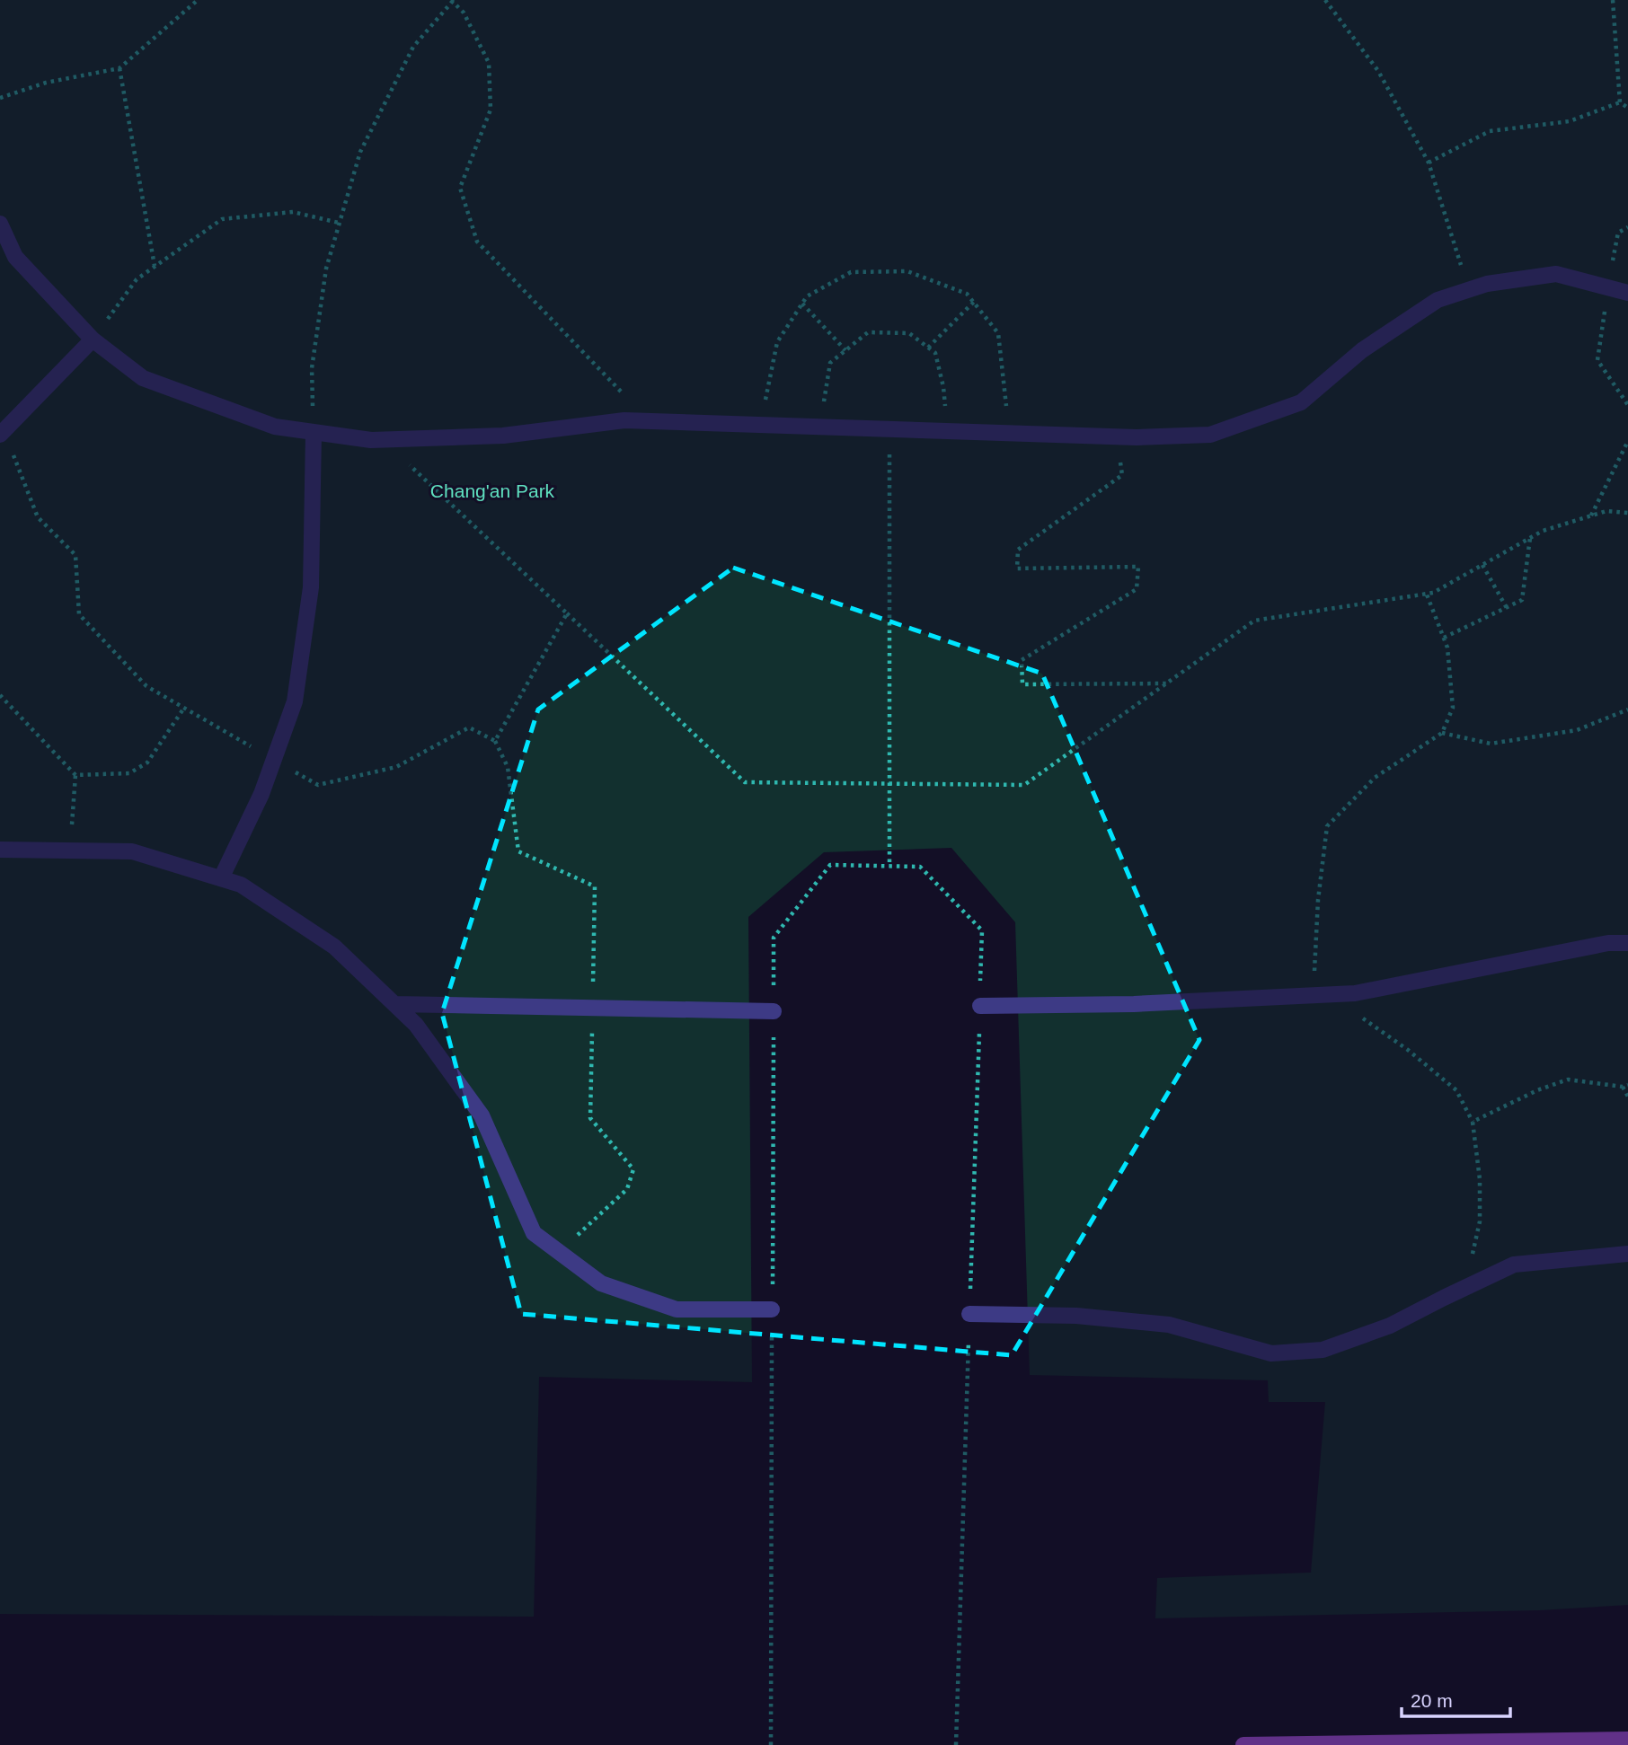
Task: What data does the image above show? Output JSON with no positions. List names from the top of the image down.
{
  "parks": ["Chang'an Park"],
  "scale_bar": "20 m"
}
